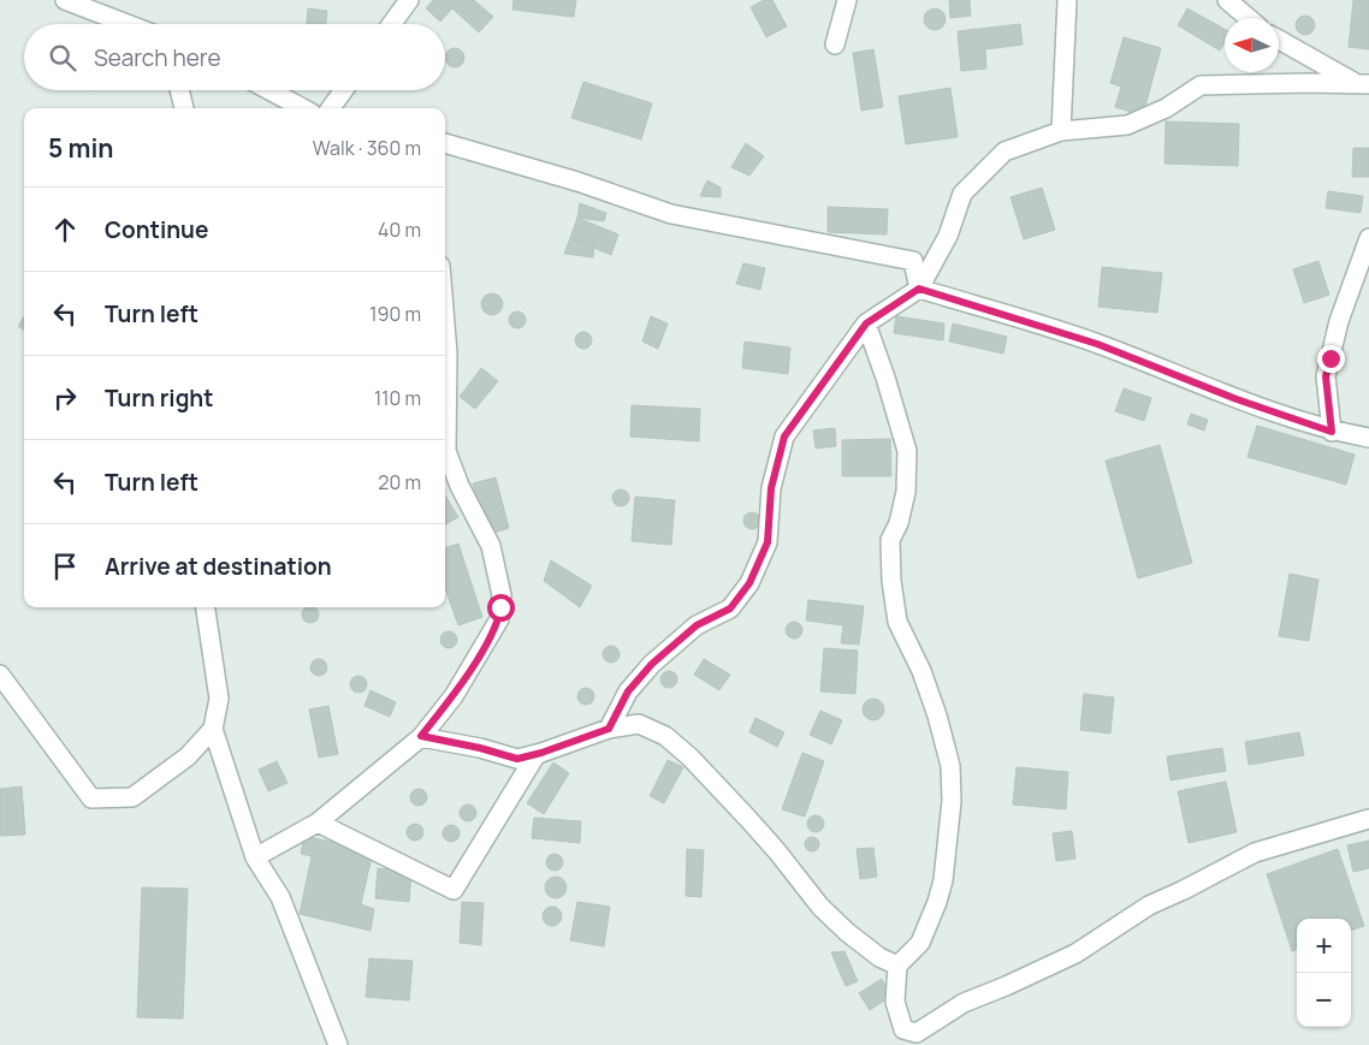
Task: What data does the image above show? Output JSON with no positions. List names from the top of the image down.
{
  "north": "left",
  "page": {
    "search": "Search here",
    "heading": ["5 min", "Walk · 360 m"],
    "list": [
      ["Continue", "40 m"],
      ["Turn left", "190 m"],
      ["Turn right", "110 m"],
      ["Turn left", "20 m"],
      "Arrive at destination"
    ],
    "map_buttons": ["+", "−"]
  }
}
